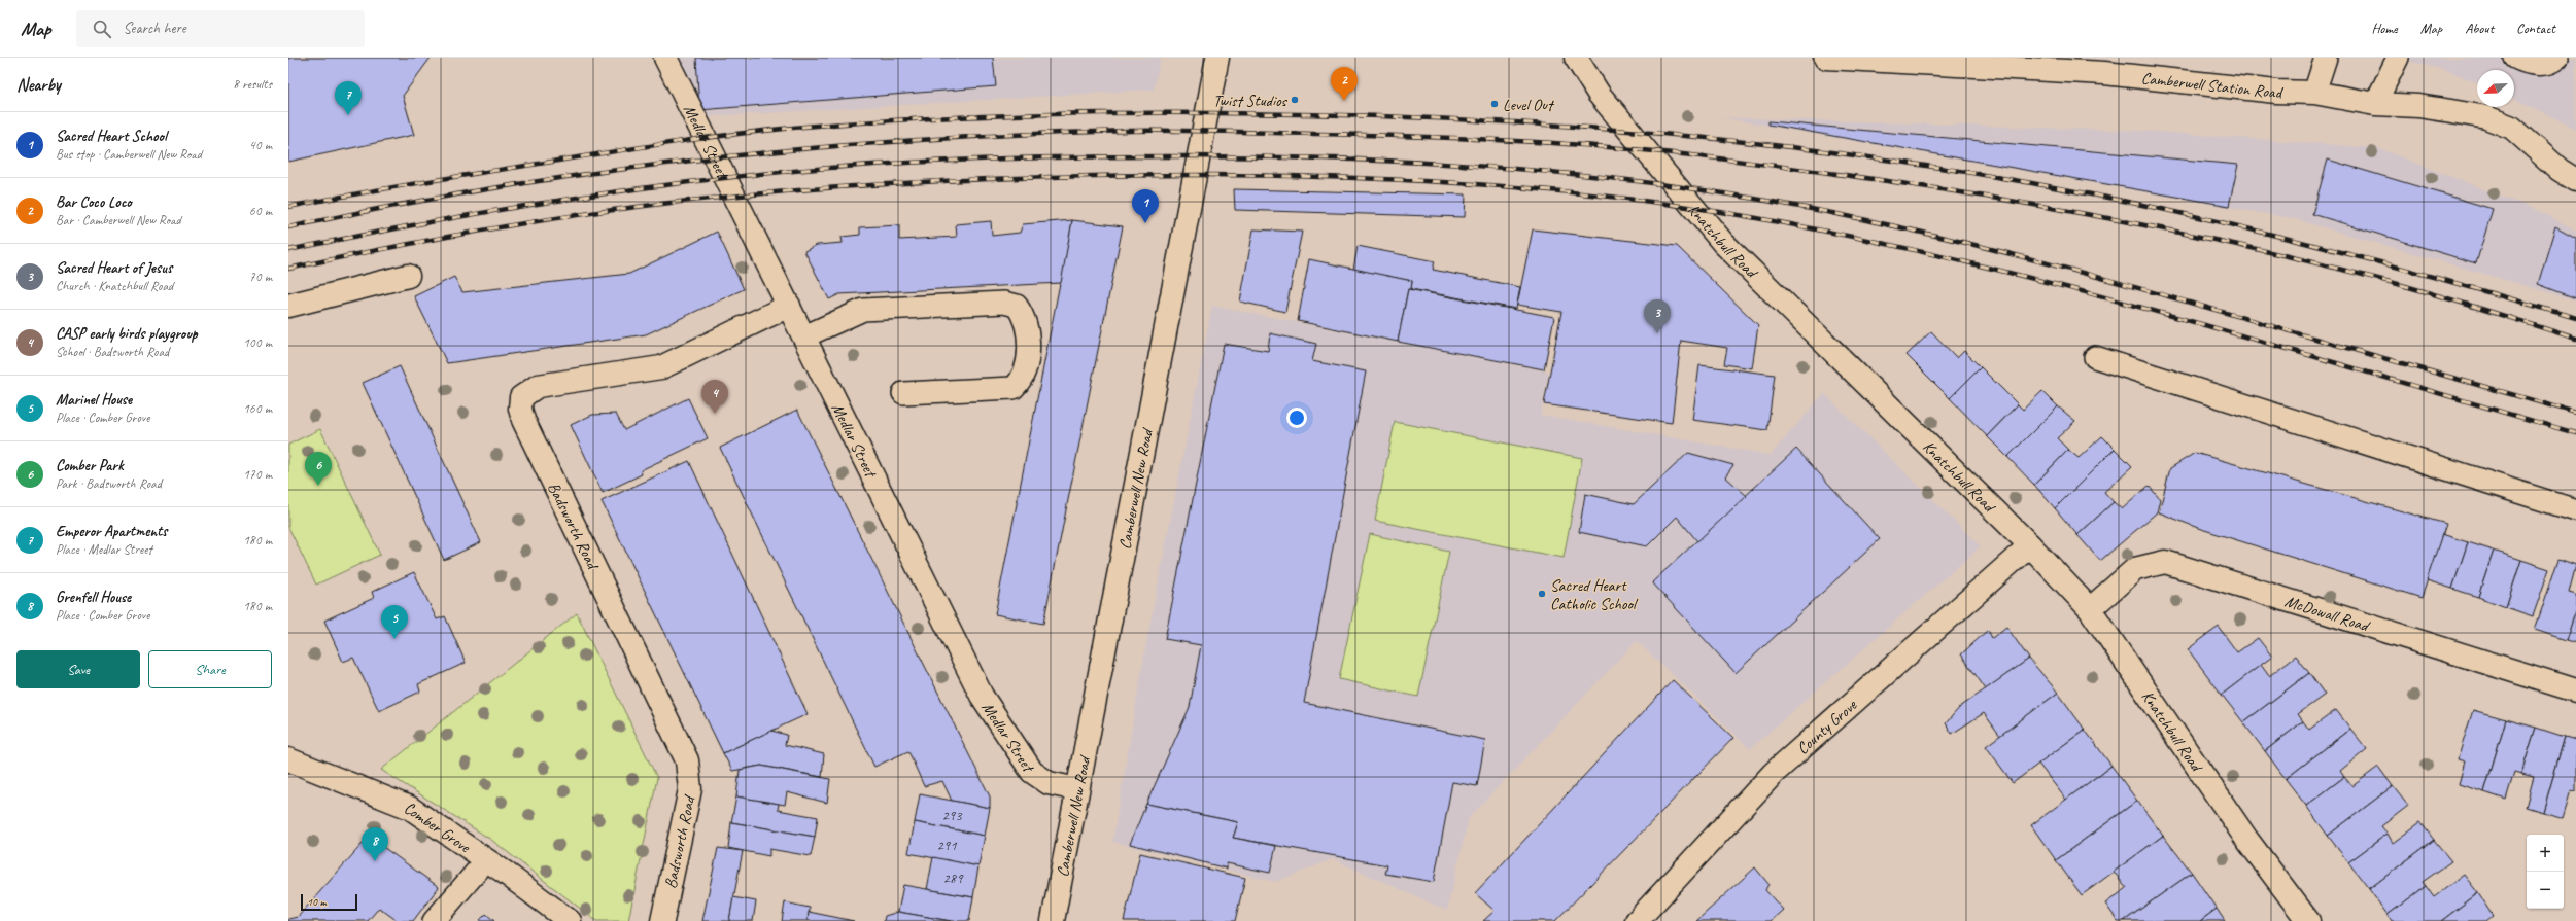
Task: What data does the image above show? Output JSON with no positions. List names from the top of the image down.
{
  "streets": {
    "main road": [
      "Camberwell Station Road",
      "Medlar Street",
      "Knatchbull Road",
      "Camberwell New Road",
      "Badsworth Road",
      "McDowall Road",
      "County Grove",
      "Comber Grove"
    ]
  },
  "crossings": [
    ["Medlar Street", "Camberwell New Road"],
    ["Medlar Street", "Badsworth Road"],
    ["Knatchbull Road", "McDowall Road"],
    ["Knatchbull Road", "County Grove"]
  ],
  "places": ["Twist Studios", "Level Out", "Sacred Heart Catholic School"],
  "house_numbers": ["293", "291", "289"],
  "scale_bar": "10 m",
  "north": "bottom left",
  "page": {
    "header": "Map",
    "search": "Search here",
    "nav": [
      "Home",
      "Map",
      "About",
      "Contact"
    ],
    "heading": ["Nearby", "8 results"],
    "pins": [
      "2",
      "7",
      "1",
      "3",
      "4",
      "6",
      "5",
      "8"
    ],
    "list": [
      {
        "mark": "1",
        "name": "Sacred Heart School",
        "note": "Bus stop · Camberwell New Road",
        "value": "40 m"
      },
      {
        "mark": "2",
        "name": "Bar Coco Loco",
        "note": "Bar · Camberwell New Road",
        "value": "60 m"
      },
      {
        "mark": "3",
        "name": "Sacred Heart of Jesus",
        "note": "Church · Knatchbull Road",
        "value": "70 m"
      },
      {
        "mark": "4",
        "name": "CASP early birds playgroup",
        "note": "School · Badsworth Road",
        "value": "100 m"
      },
      {
        "mark": "5",
        "name": "Marinel House",
        "note": "Place · Comber Grove",
        "value": "160 m"
      },
      {
        "mark": "6",
        "name": "Comber Park",
        "note": "Park · Badsworth Road",
        "value": "170 m"
      },
      {
        "mark": "7",
        "name": "Emperor Apartments",
        "note": "Place · Medlar Street",
        "value": "180 m"
      },
      {
        "mark": "8",
        "name": "Grenfell House",
        "note": "Place · Comber Grove",
        "value": "180 m"
      }
    ],
    "buttons": ["Save", "Share"],
    "map_buttons": ["+", "−"],
    "scale": "10 m"
  }
}
